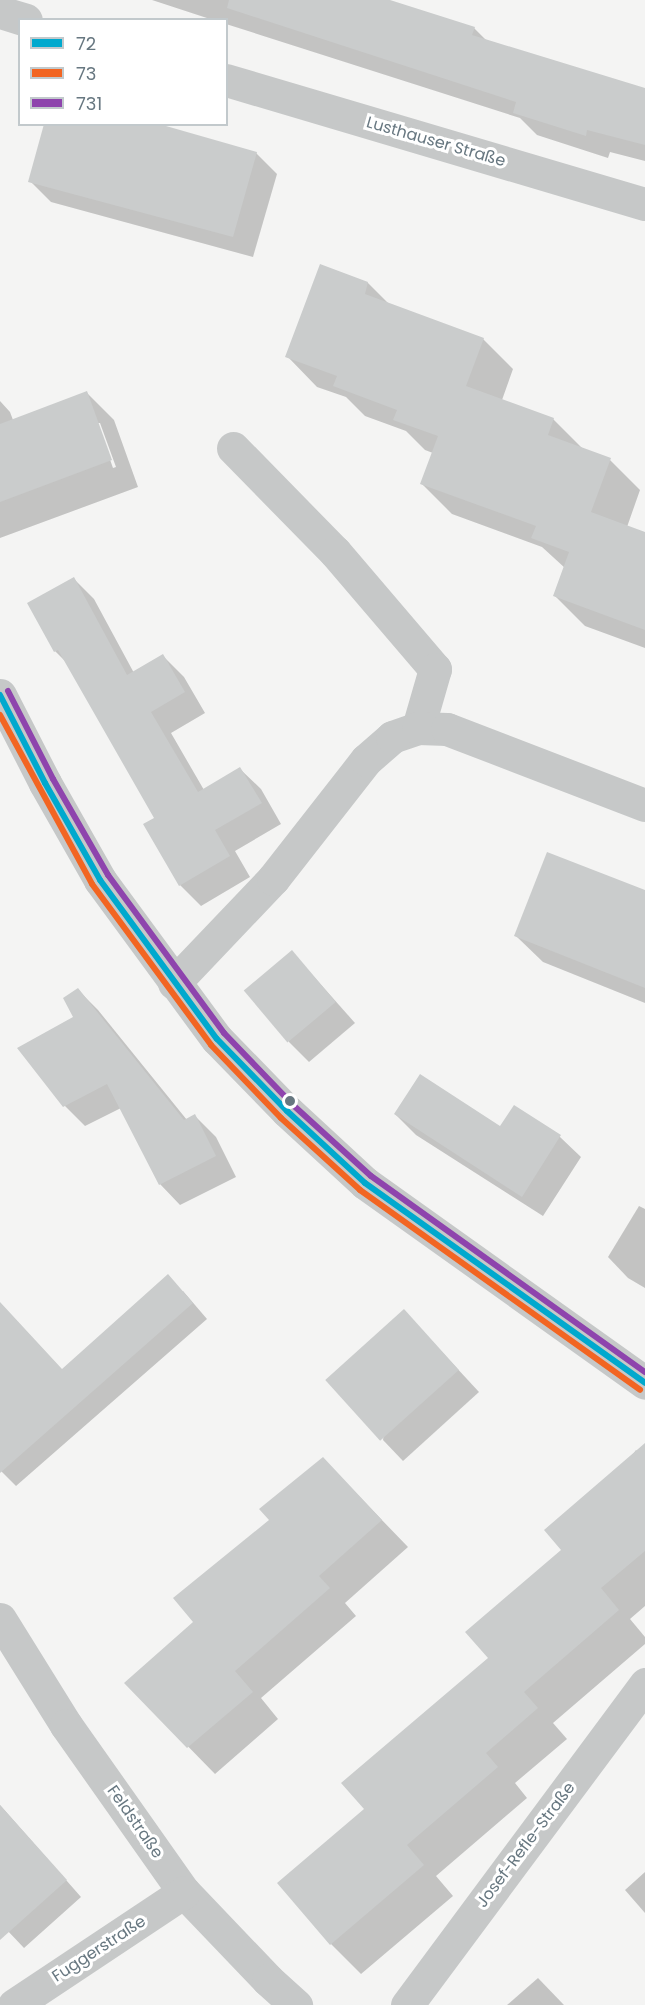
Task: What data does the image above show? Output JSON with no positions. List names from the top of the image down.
{
  "streets": {
    "street": [
      "Lusthauser Straße",
      "Feldstraße",
      "Josef-Refle-Straße",
      "Fuggerstraße"
    ]
  },
  "crossings": [
    ["Feldstraße", "Fuggerstraße"]
  ],
  "lines": ["transit line 731", "transit line 72", "transit line 73"],
  "legend": ["72", "73", "731"]
}
